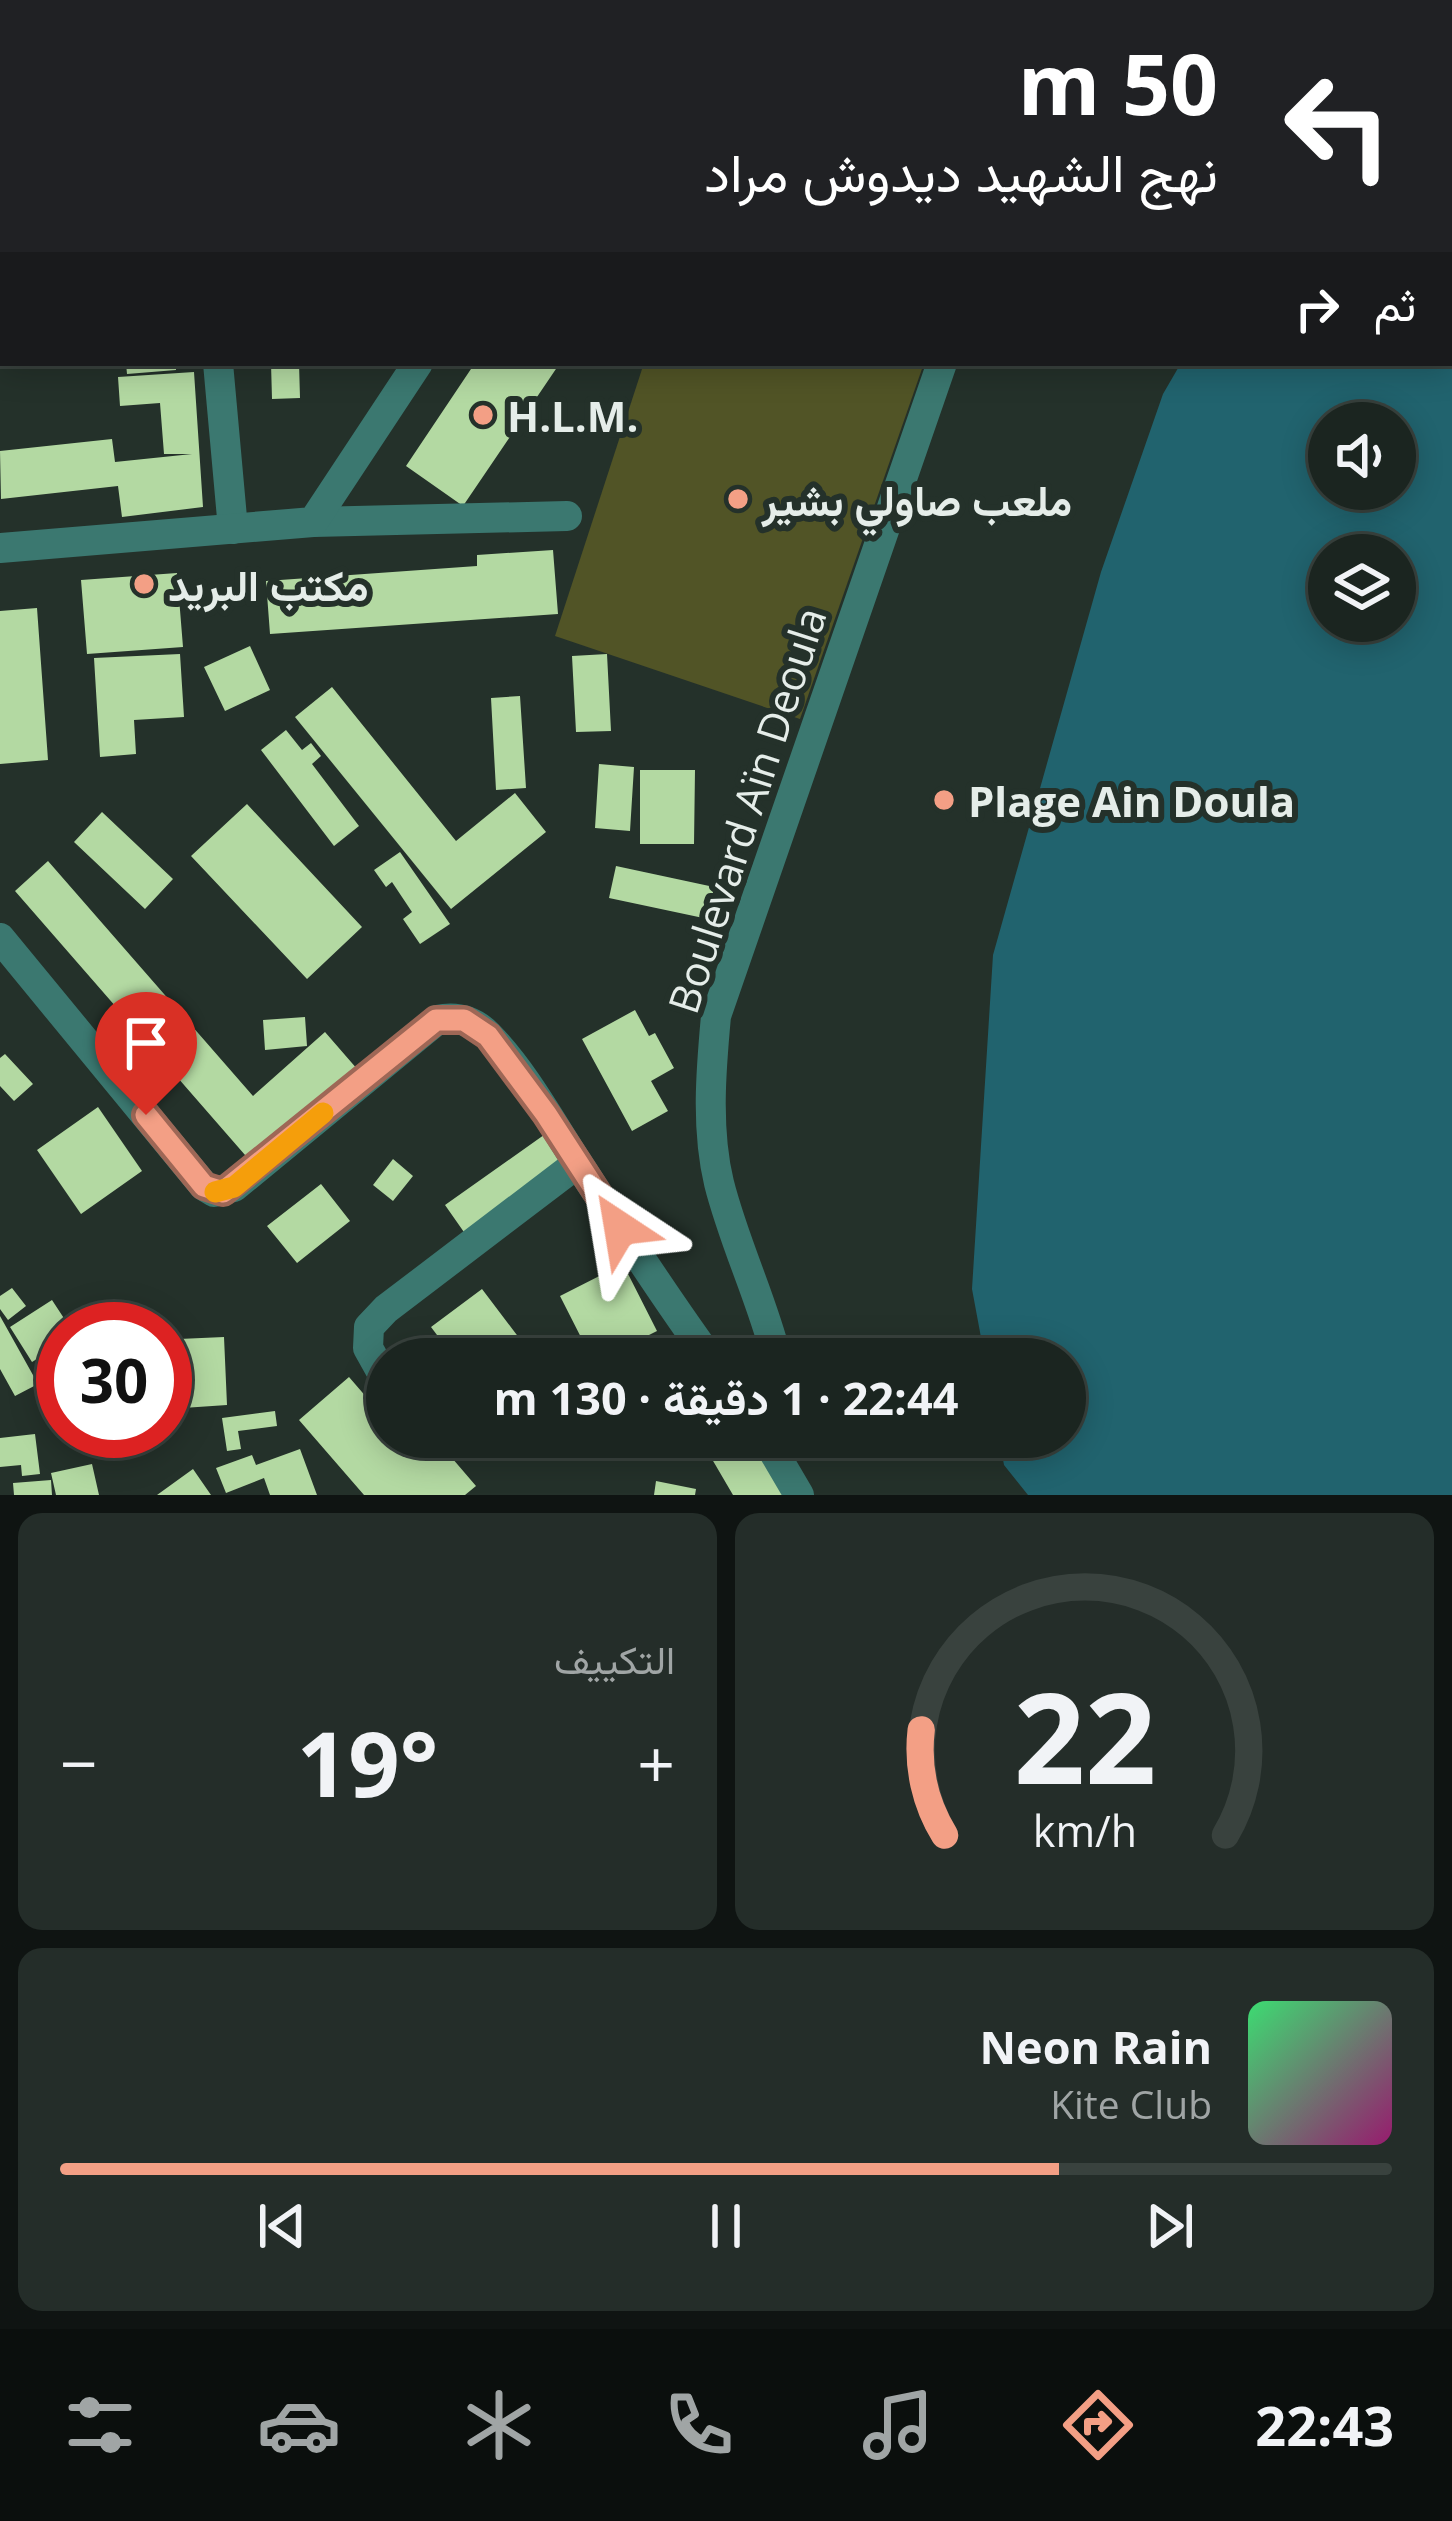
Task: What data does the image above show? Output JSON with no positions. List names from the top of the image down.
{
  "streets": {
    "street": ["Boulevard Aïn Deoula"]
  },
  "places": [
    "H.L.M.",
    "ملعب صاولي بشير",
    "مكتب البريد",
    "Plage Ain Doula"
  ],
  "page": {
    "turn": ["50 m", "نهج الشهيد ديدوش مراد"],
    "then": "ثم",
    "limit": "30",
    "trip": "22:44 · 1 دقيقة · 130 m",
    "tile": "التكييف",
    "heat": ["−", "19°", "+"],
    "song": ["Neon Rain", "Kite Club"],
    "tabs": "22:43",
    "gauge": ["22", "km/h"]
  }
}
